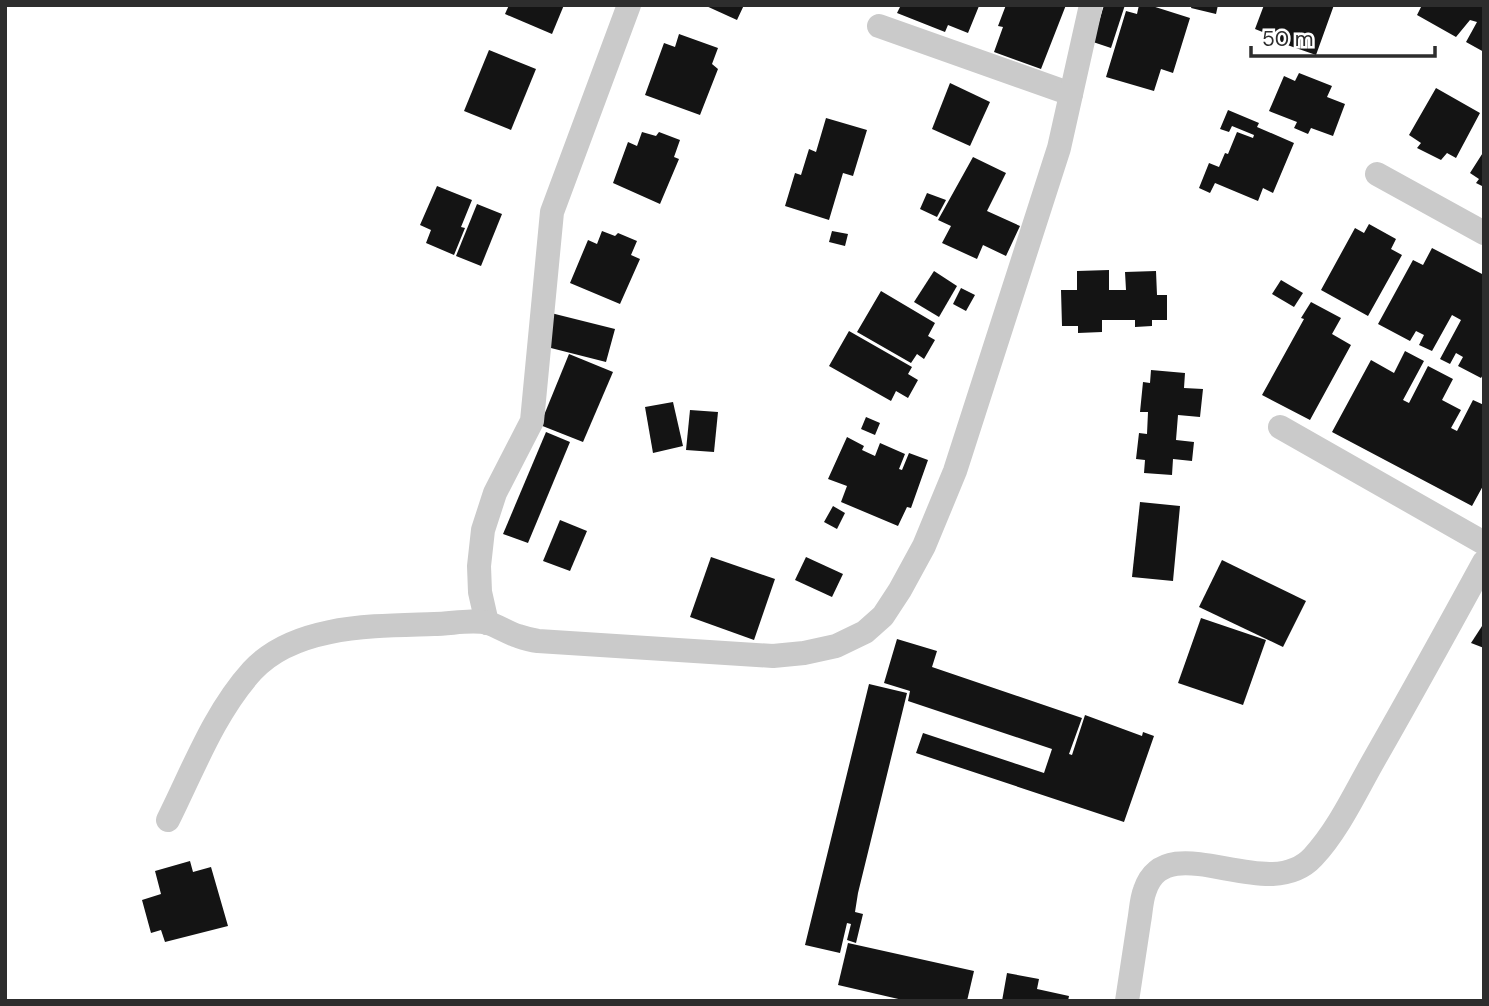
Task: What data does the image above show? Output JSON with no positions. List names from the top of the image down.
{
  "scale_bar": "50 m"
}
